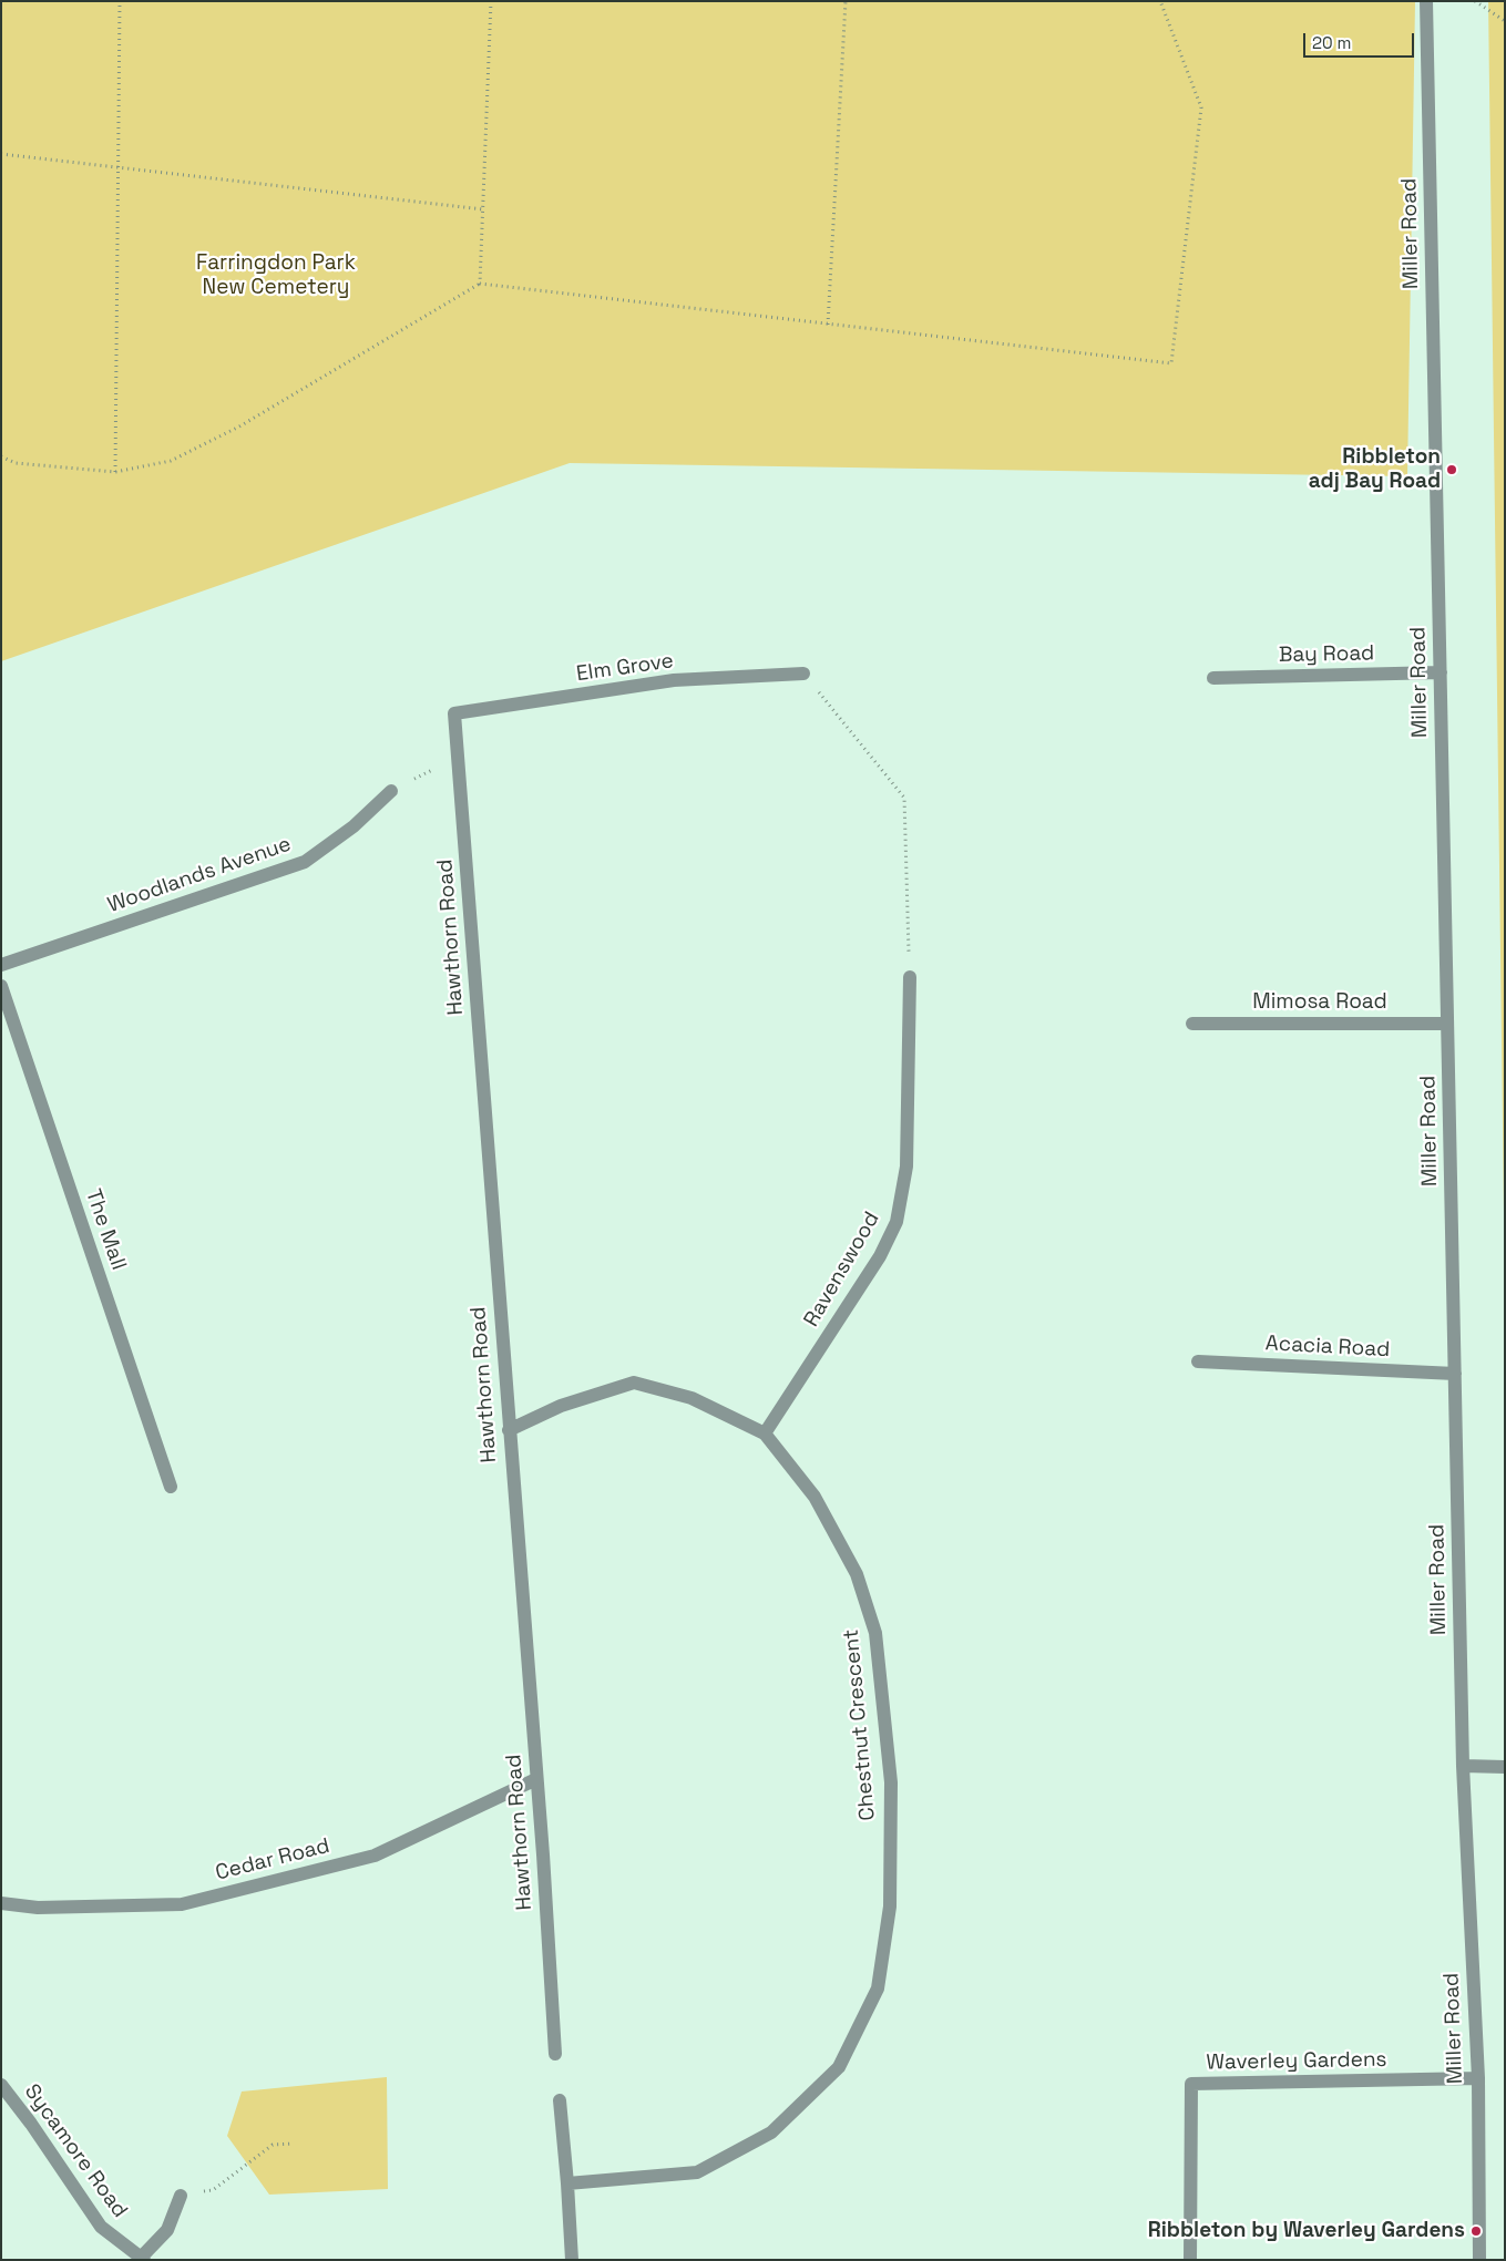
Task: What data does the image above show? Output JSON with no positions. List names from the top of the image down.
{
  "streets": {
    "street": [
      "Miller Road",
      "Bay Road",
      "Elm Grove",
      "Woodlands Avenue",
      "Hawthorn Road",
      "Mimosa Road",
      "The Mall",
      "Ravenswood",
      "Acacia Road",
      "Chestnut Crescent",
      "Cedar Road",
      "Waverley Gardens",
      "Sycamore Road"
    ]
  },
  "crossings": [
    ["Miller Road", "Bay Road"],
    ["Miller Road", "Mimosa Road"],
    ["Miller Road", "Acacia Road"],
    ["Miller Road", "Waverley Gardens"],
    ["Elm Grove", "Hawthorn Road"],
    ["Hawthorn Road", "Chestnut Crescent"],
    ["Hawthorn Road", "Cedar Road"],
    ["Ravenswood", "Chestnut Crescent"]
  ],
  "parks": ["Farringdon Park New Cemetery"],
  "places": ["Ribbleton adj Bay Road", "Ribbleton by Waverley Gardens"],
  "scale_bar": "20 m"
}
